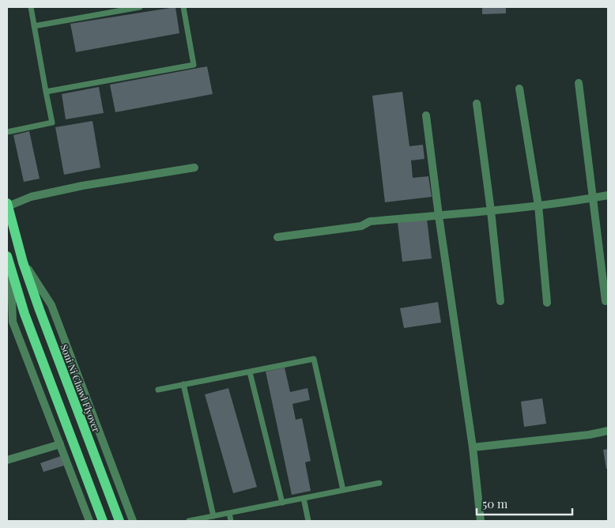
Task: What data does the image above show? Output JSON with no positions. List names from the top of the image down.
{
  "streets": {
    "main road": ["Soni Ni Chawl Flyover"]
  },
  "scale_bar": "50 m"
}
